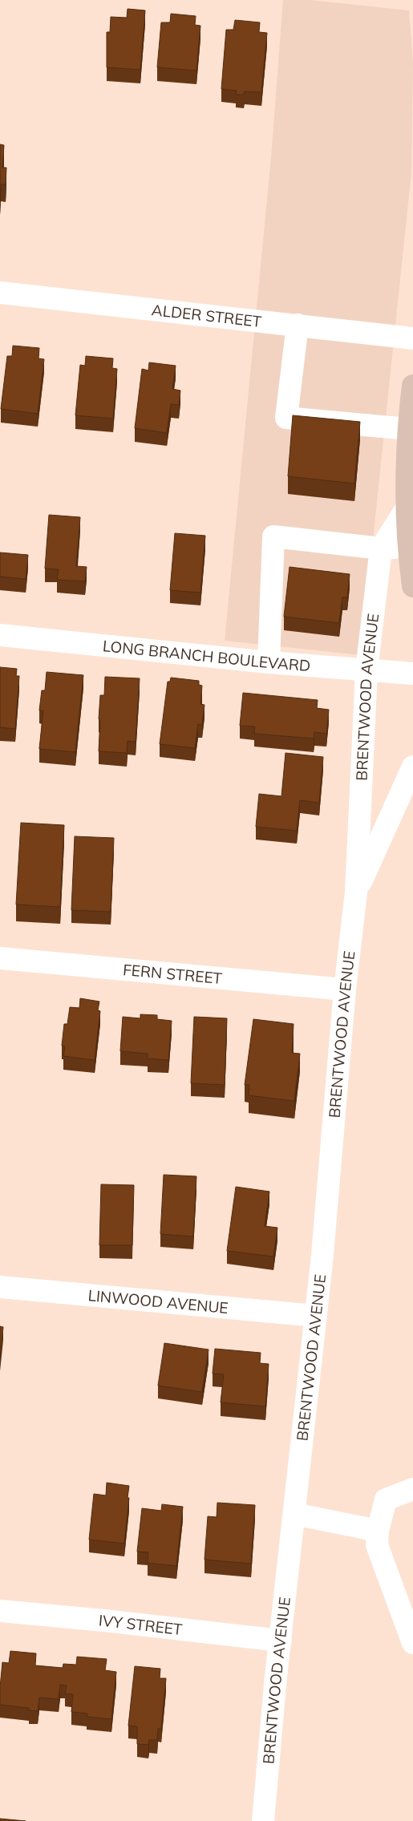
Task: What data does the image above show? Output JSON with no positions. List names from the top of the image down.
{
  "streets": {
    "street": [
      "ALDER STREET",
      "LONG BRANCH BOULEVARD",
      "BRENTWOOD AVENUE",
      "FERN STREET",
      "LINWOOD AVENUE",
      "IVY STREET"
    ]
  },
  "crossings": [
    ["LONG BRANCH BOULEVARD", "BRENTWOOD AVENUE"],
    ["BRENTWOOD AVENUE", "FERN STREET"],
    ["BRENTWOOD AVENUE", "LINWOOD AVENUE"],
    ["BRENTWOOD AVENUE", "IVY STREET"]
  ]
}
